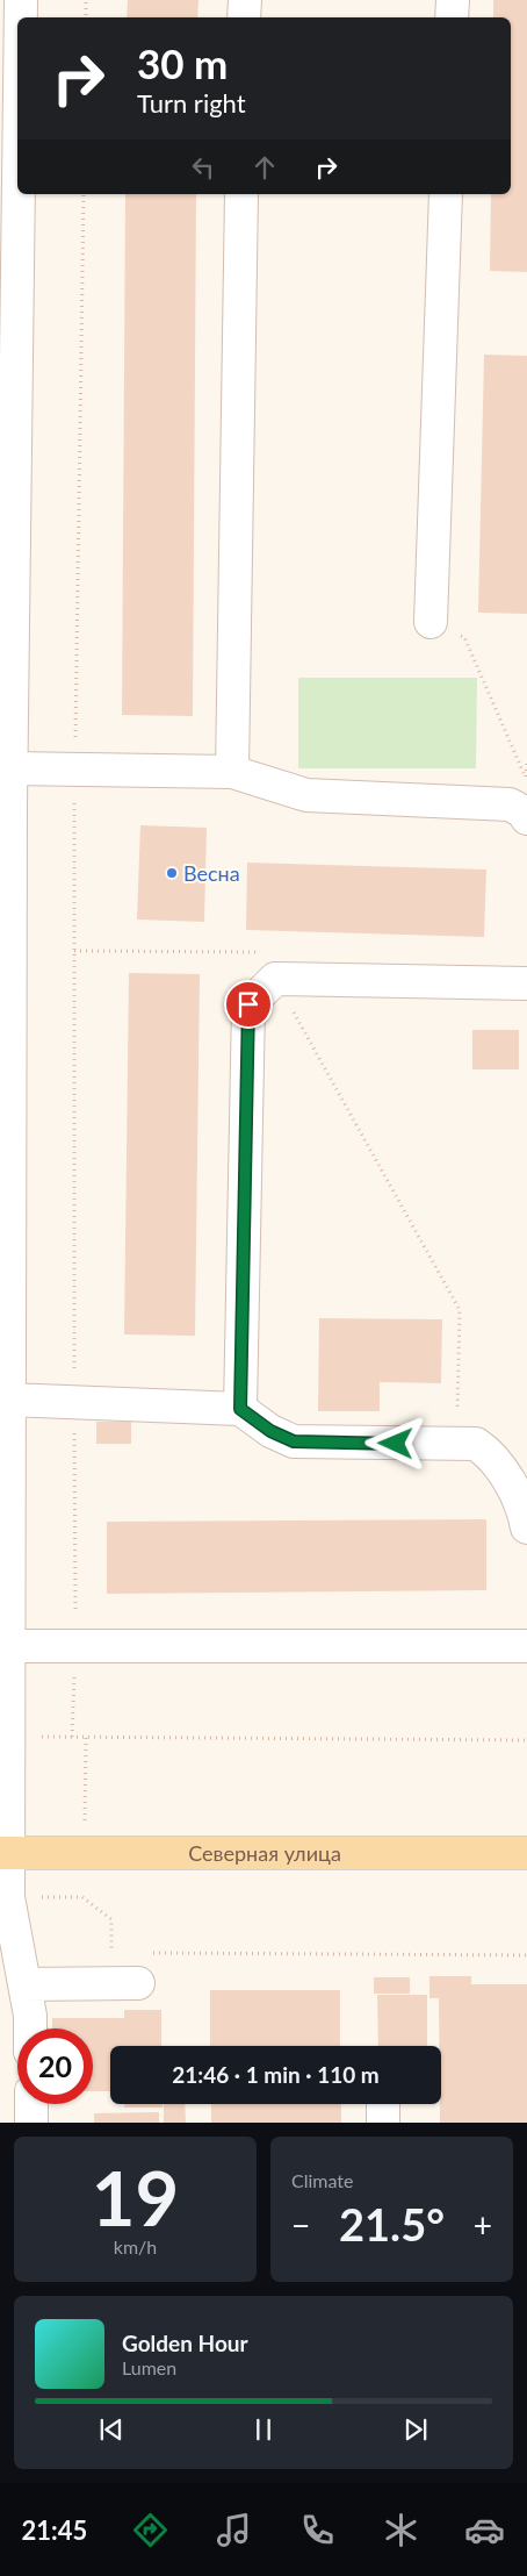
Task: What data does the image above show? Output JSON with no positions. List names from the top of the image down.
{
  "streets": {
    "main road": ["Северная улица"]
  },
  "places": ["Весна"],
  "page": {
    "turn": ["30 m", "Turn right"],
    "limit": "20",
    "trip": "21:46 · 1 min · 110 m",
    "tile": [
      ["19", "km/h"],
      "Climate"
    ],
    "heat": ["−", "21.5°", "+"],
    "song": ["Golden Hour", "Lumen"],
    "tabs": "21:45"
  }
}
